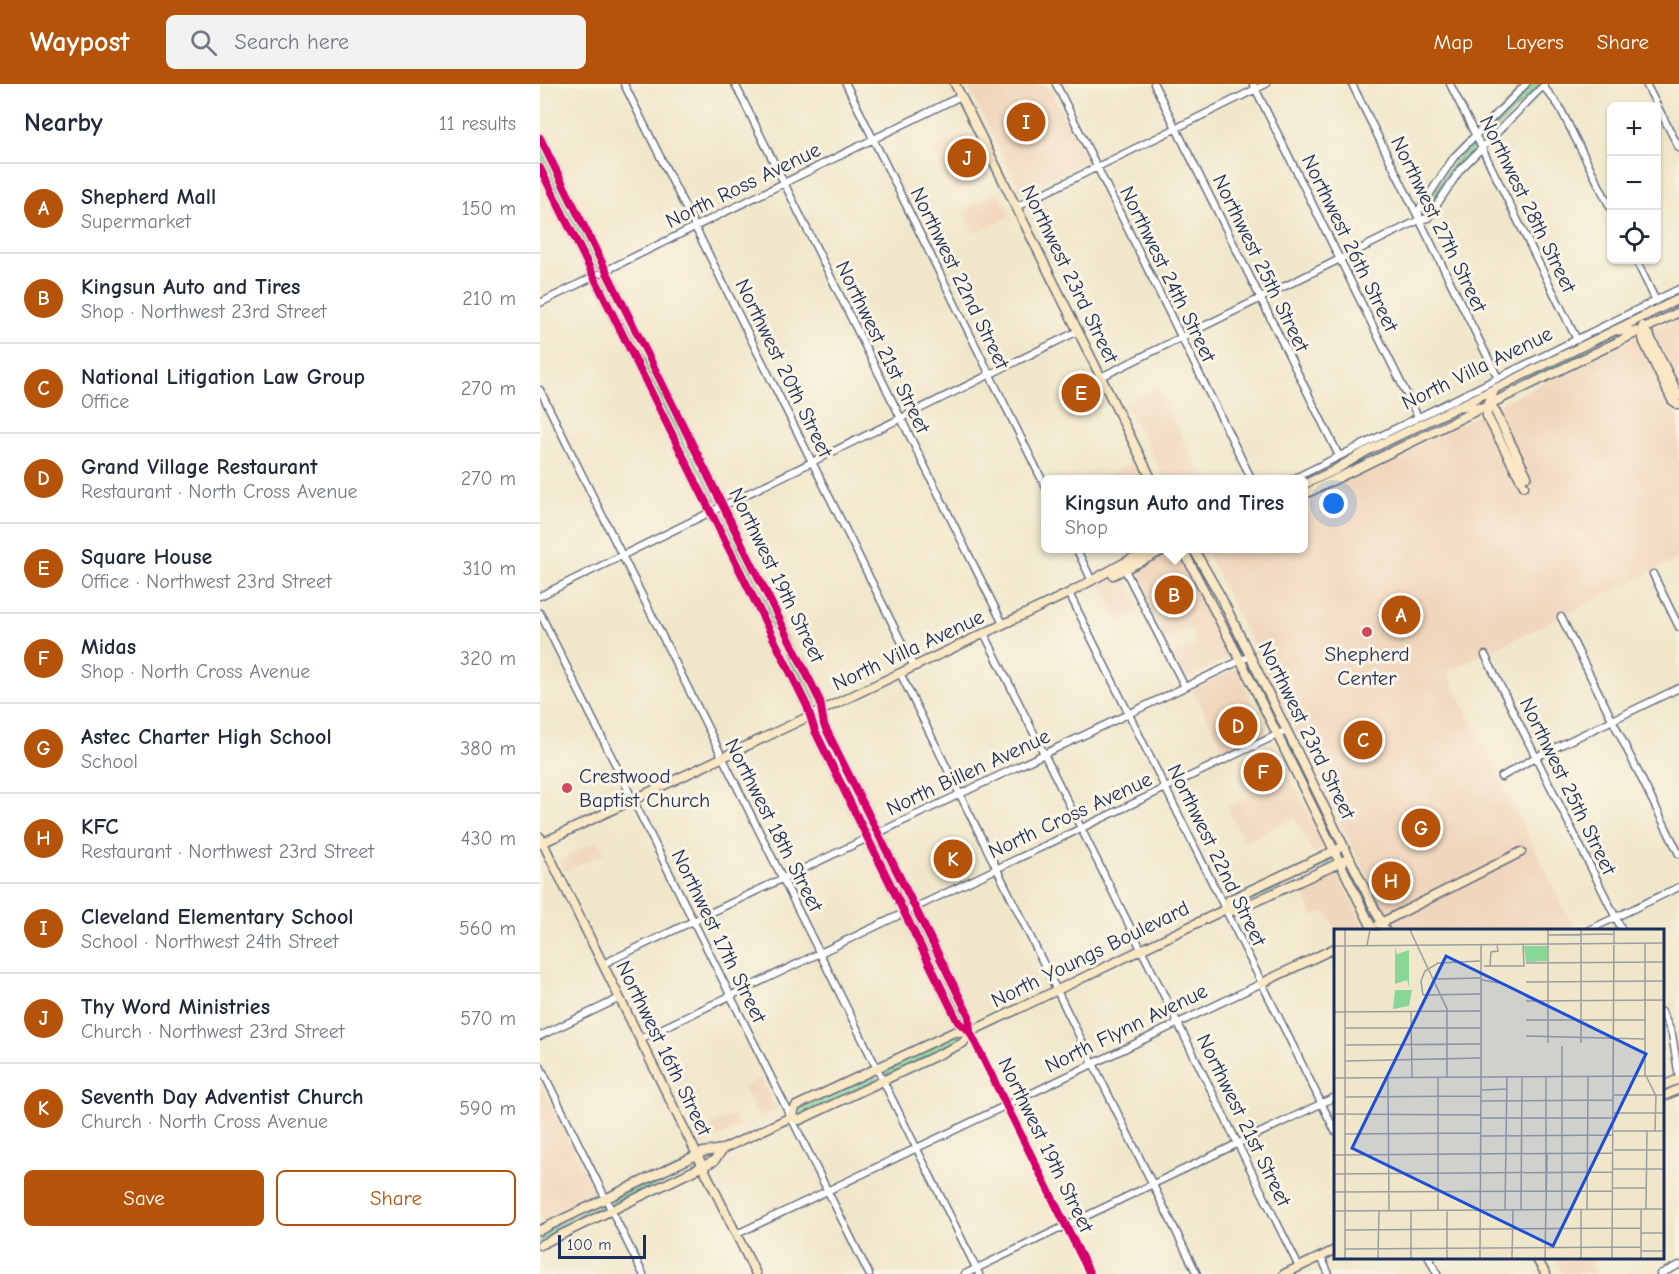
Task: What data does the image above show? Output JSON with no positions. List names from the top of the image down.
{
  "streets": {
    "street": [
      "North Ross Avenue",
      "Northwest 28th Street",
      "Northwest 27th Street",
      "Northwest 26th Street",
      "Northwest 25th Street",
      "Northwest 23rd Street",
      "Northwest 24th Street",
      "Northwest 22nd Street",
      "Northwest 21st Street",
      "Northwest 20th Street",
      "North Villa Avenue",
      "Northwest 19th Street",
      "North Billen Avenue",
      "North Cross Avenue",
      "Northwest 18th Street",
      "Northwest 17th Street",
      "North Youngs Boulevard",
      "North Flynn Avenue",
      "Northwest 16th Street"
    ]
  },
  "crossings": [
    ["North Ross Avenue", "Northwest 23rd Street"],
    ["North Ross Avenue", "Northwest 22nd Street"],
    ["North Ross Avenue", "Northwest 21st Street"],
    ["North Ross Avenue", "Northwest 20th Street"],
    ["North Ross Avenue", "Northwest 19th Street"],
    ["Northwest 28th Street", "North Villa Avenue"],
    ["Northwest 27th Street", "North Villa Avenue"],
    ["Northwest 26th Street", "North Villa Avenue"],
    ["Northwest 25th Street", "North Villa Avenue"],
    ["Northwest 23rd Street", "North Billen Avenue"],
    ["Northwest 23rd Street", "North Cross Avenue"],
    ["Northwest 23rd Street", "North Youngs Boulevard"],
    ["Northwest 22nd Street", "North Villa Avenue"],
    ["Northwest 22nd Street", "North Billen Avenue"],
    ["Northwest 22nd Street", "North Cross Avenue"],
    ["Northwest 22nd Street", "North Youngs Boulevard"],
    ["Northwest 22nd Street", "North Flynn Avenue"],
    ["Northwest 21st Street", "North Villa Avenue"],
    ["Northwest 21st Street", "North Billen Avenue"],
    ["Northwest 21st Street", "North Cross Avenue"],
    ["Northwest 21st Street", "North Youngs Boulevard"],
    ["Northwest 21st Street", "North Flynn Avenue"],
    ["Northwest 20th Street", "North Villa Avenue"],
    ["North Villa Avenue", "Northwest 19th Street"],
    ["North Villa Avenue", "Northwest 18th Street"],
    ["North Villa Avenue", "Northwest 17th Street"],
    ["North Villa Avenue", "Northwest 16th Street"],
    ["Northwest 19th Street", "North Billen Avenue"],
    ["Northwest 19th Street", "North Cross Avenue"],
    ["Northwest 19th Street", "North Youngs Boulevard"],
    ["Northwest 19th Street", "North Flynn Avenue"],
    ["North Billen Avenue", "Northwest 18th Street"],
    ["North Billen Avenue", "Northwest 17th Street"],
    ["North Billen Avenue", "Northwest 16th Street"],
    ["North Cross Avenue", "Northwest 18th Street"],
    ["North Cross Avenue", "Northwest 17th Street"],
    ["North Cross Avenue", "Northwest 16th Street"],
    ["Northwest 18th Street", "North Youngs Boulevard"],
    ["Northwest 18th Street", "North Flynn Avenue"],
    ["Northwest 17th Street", "North Youngs Boulevard"],
    ["Northwest 17th Street", "North Flynn Avenue"],
    ["North Youngs Boulevard", "Northwest 16th Street"],
    ["North Flynn Avenue", "Northwest 16th Street"]
  ],
  "places": ["Shepherd Center", "Crestwood Baptist Church"],
  "scale_bar": "100 m",
  "page": {
    "header": "Waypost",
    "search": "Search here",
    "nav": ["Map", "Layers", "Share"],
    "heading": ["Nearby", "11 results"],
    "pins": [
      "I",
      "J",
      "E",
      "B",
      "A",
      "D",
      "C",
      "F",
      "G",
      "K",
      "H"
    ],
    "map_buttons": ["+", "−"],
    "list": [
      {
        "mark": "A",
        "name": "Shepherd Mall",
        "note": "Supermarket",
        "value": "150 m"
      },
      {
        "mark": "B",
        "name": "Kingsun Auto and Tires",
        "note": "Shop · Northwest 23rd Street",
        "value": "210 m"
      },
      {
        "mark": "C",
        "name": "National Litigation Law Group",
        "note": "Office",
        "value": "270 m"
      },
      {
        "mark": "D",
        "name": "Grand Village Restaurant",
        "note": "Restaurant · North Cross Avenue",
        "value": "270 m"
      },
      {
        "mark": "E",
        "name": "Square House",
        "note": "Office · Northwest 23rd Street",
        "value": "310 m"
      },
      {
        "mark": "F",
        "name": "Midas",
        "note": "Shop · North Cross Avenue",
        "value": "320 m"
      },
      {
        "mark": "G",
        "name": "Astec Charter High School",
        "note": "School",
        "value": "380 m"
      },
      {
        "mark": "H",
        "name": "KFC",
        "note": "Restaurant · Northwest 23rd Street",
        "value": "430 m"
      },
      {
        "mark": "I",
        "name": "Cleveland Elementary School",
        "note": "School · Northwest 24th Street",
        "value": "560 m"
      },
      {
        "mark": "J",
        "name": "Thy Word Ministries",
        "note": "Church · Northwest 23rd Street",
        "value": "570 m"
      },
      {
        "mark": "K",
        "name": "Seventh Day Adventist Church",
        "note": "Church · North Cross Avenue",
        "value": "590 m"
      }
    ],
    "popup": ["Kingsun Auto and Tires", "Shop"],
    "buttons": ["Save", "Share"],
    "scale": "100 m"
  }
}
